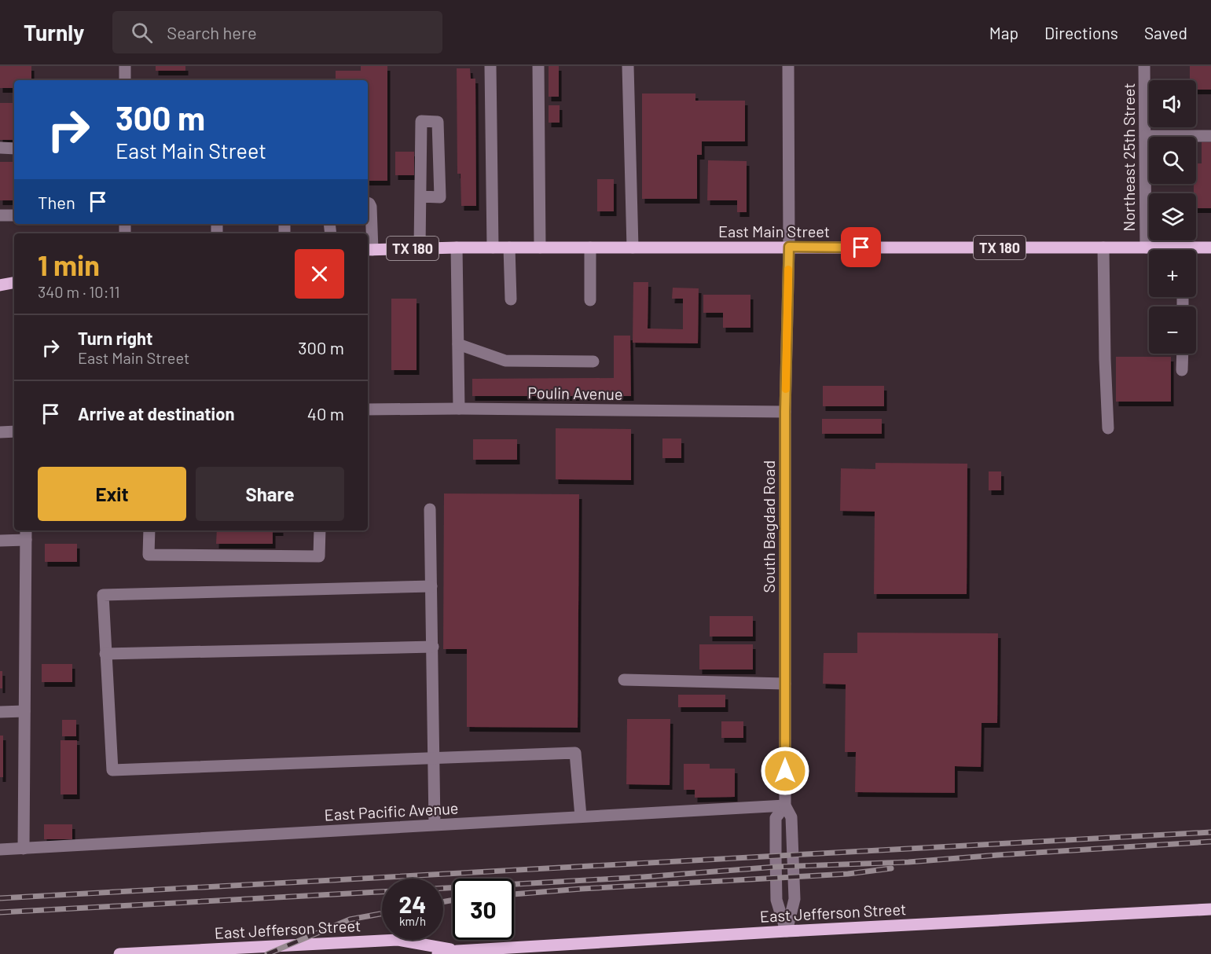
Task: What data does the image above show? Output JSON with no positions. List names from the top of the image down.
{
  "streets": {
    "main road": ["East Main Street", "TX 180", "East Jefferson Street"],
    "street": [
      "Northeast 25th Street",
      "Poulin Avenue",
      "South Bagdad Road",
      "East Pacific Avenue"
    ]
  },
  "crossings": [
    ["Northeast 25th Street", "East Main Street"],
    ["East Main Street", "South Bagdad Road"],
    ["Poulin Avenue", "South Bagdad Road"],
    ["South Bagdad Road", "East Pacific Avenue"],
    ["South Bagdad Road", "East Jefferson Street"]
  ],
  "page": {
    "header": "Turnly",
    "search": "Search here",
    "nav": ["Map", "Directions", "Saved"],
    "map_buttons": ["+", "−"],
    "turn": ["300 m", "East Main Street"],
    "then": "Then",
    "heading": ["1 min", "340 m · 10:11"],
    "list": [
      {
        "name": "Turn right",
        "note": "East Main Street",
        "value": "300 m"
      },
      {
        "name": "Arrive at destination",
        "value": "40 m"
      }
    ],
    "buttons": ["Exit", "Share"],
    "speed": "24 km/h",
    "limit": "30"
  }
}
